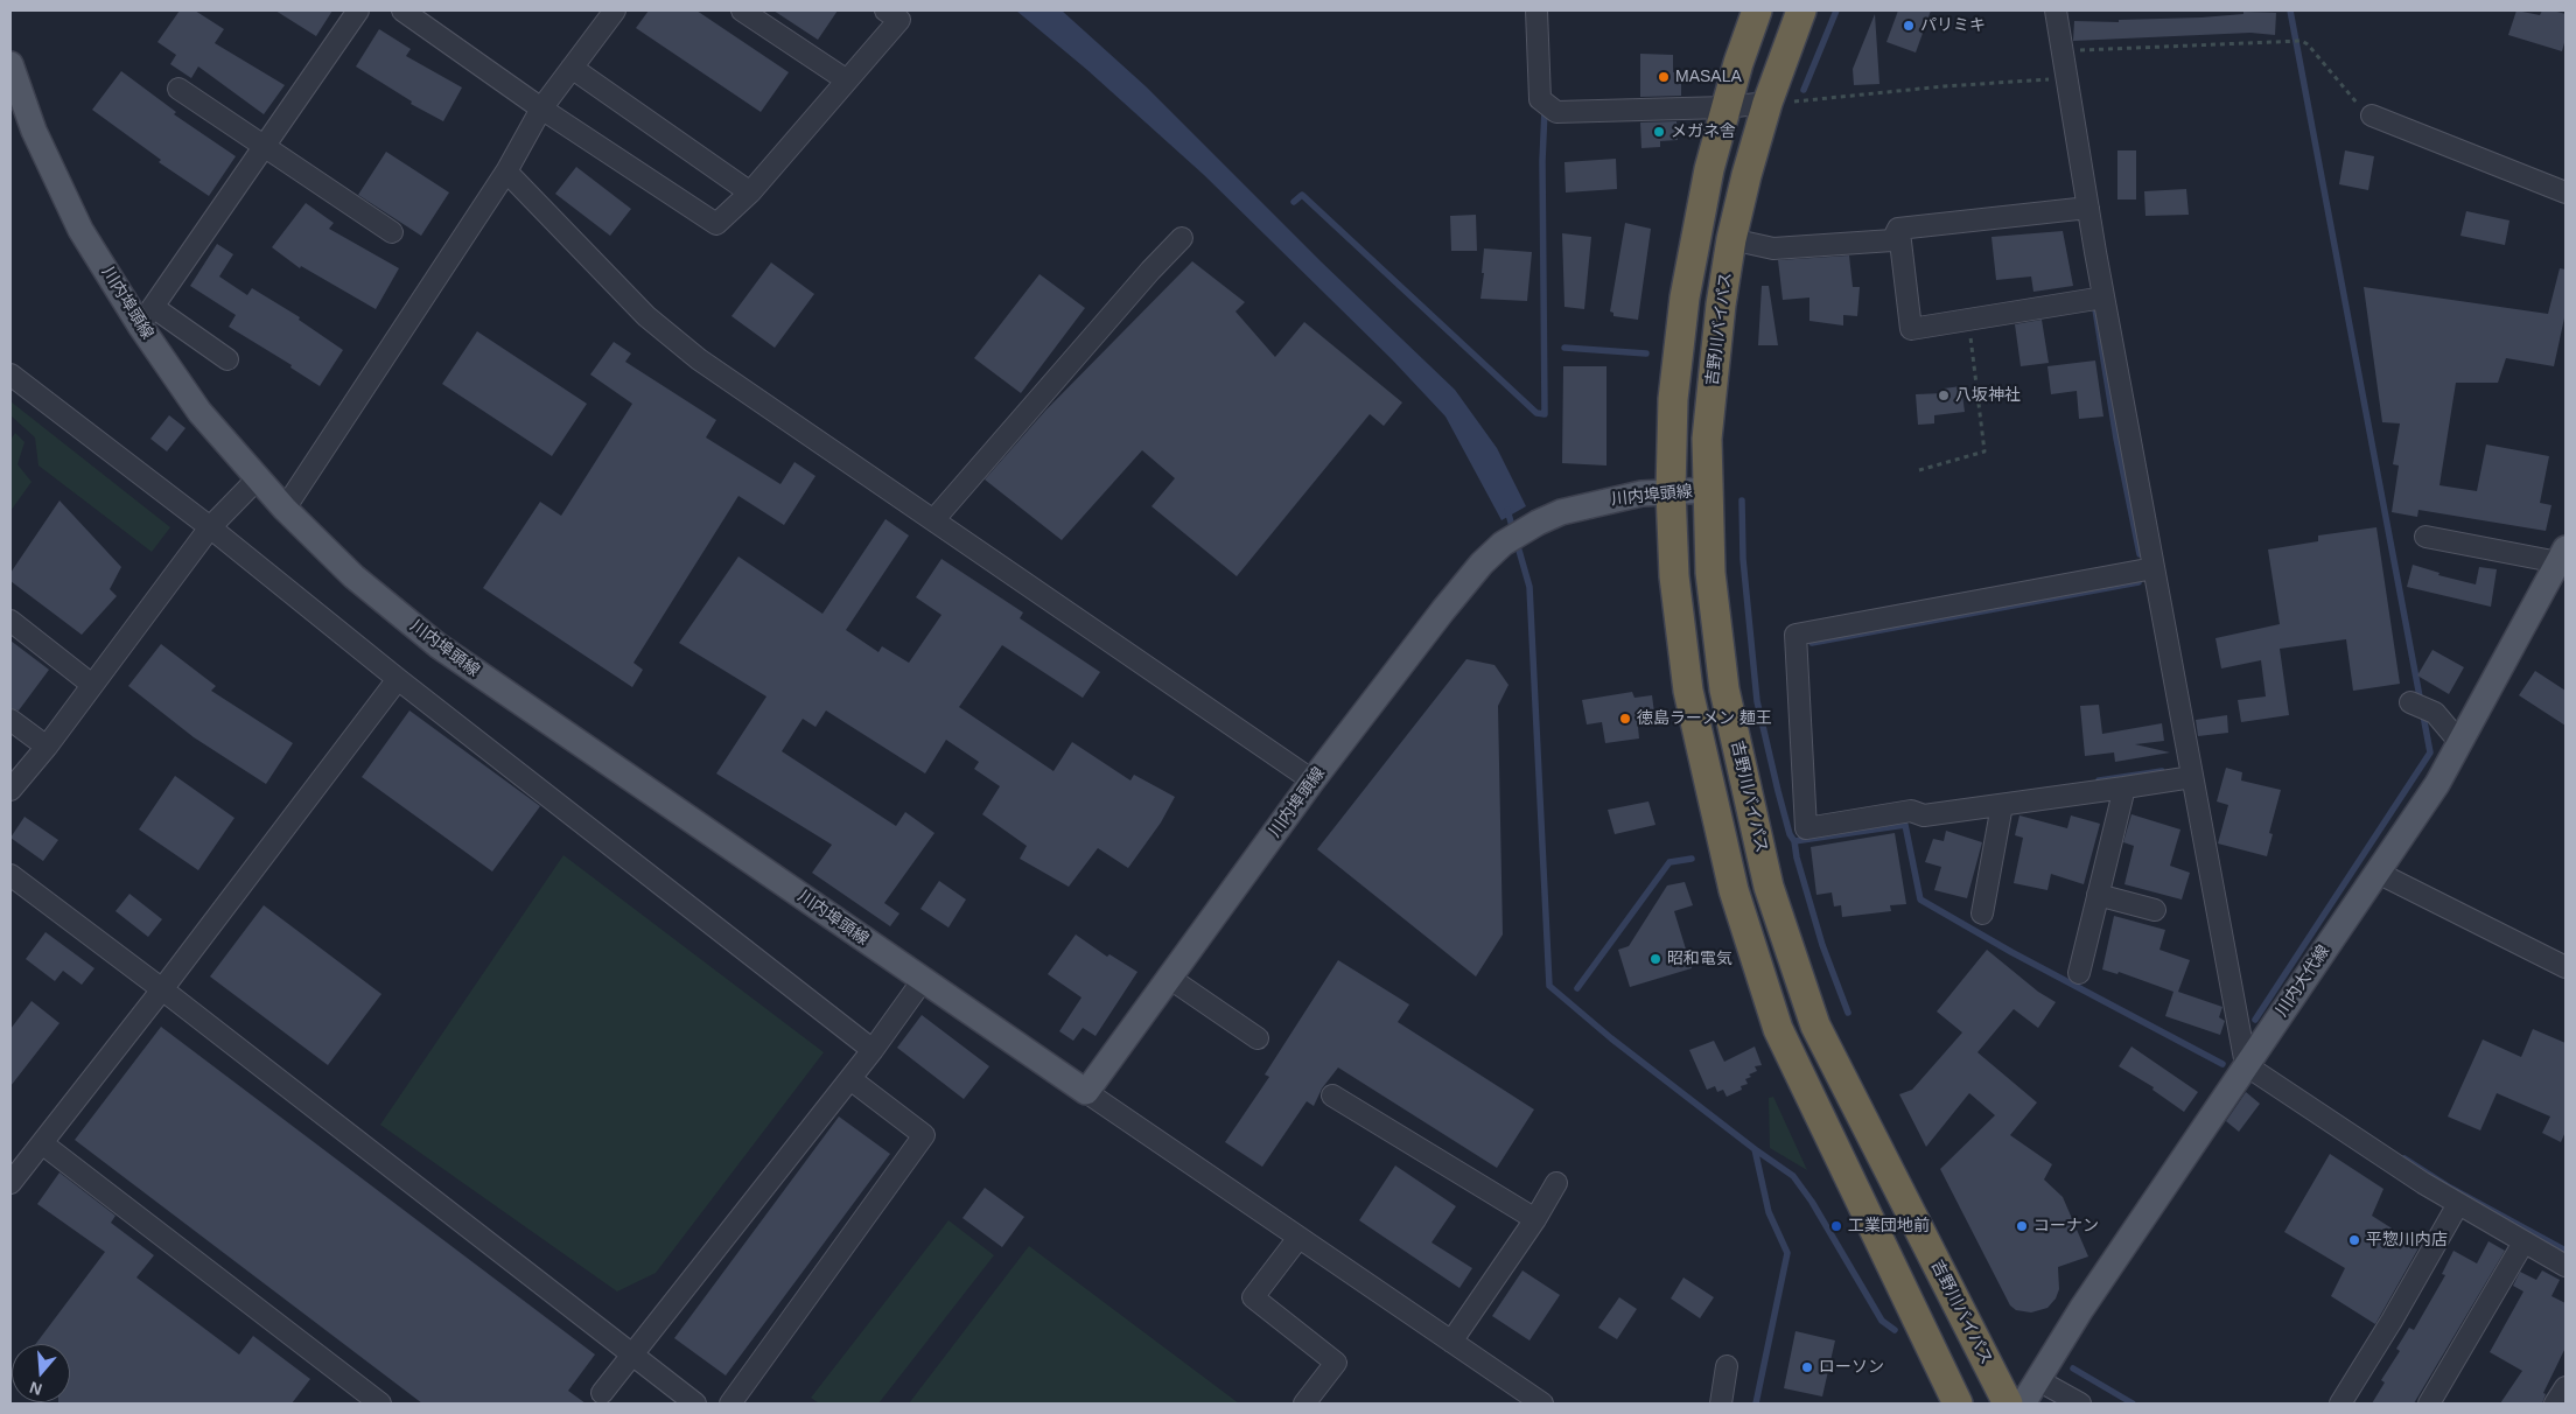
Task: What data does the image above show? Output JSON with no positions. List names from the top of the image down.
{
  "streets": {
    "highway": ["吉野川バイパス"],
    "main road": ["川内埠頭線", "川内大代線"]
  },
  "crossings": [
    ["川内埠頭線", "吉野川バイパス"]
  ],
  "places": [
    "パリミキ",
    "MASALA",
    "メガネ舎",
    "八坂神社",
    "徳島ラーメン 麺王",
    "昭和電気",
    "工業団地前",
    "コーナン",
    "平惣川内店",
    "ローソン"
  ],
  "north": "bottom"
}
